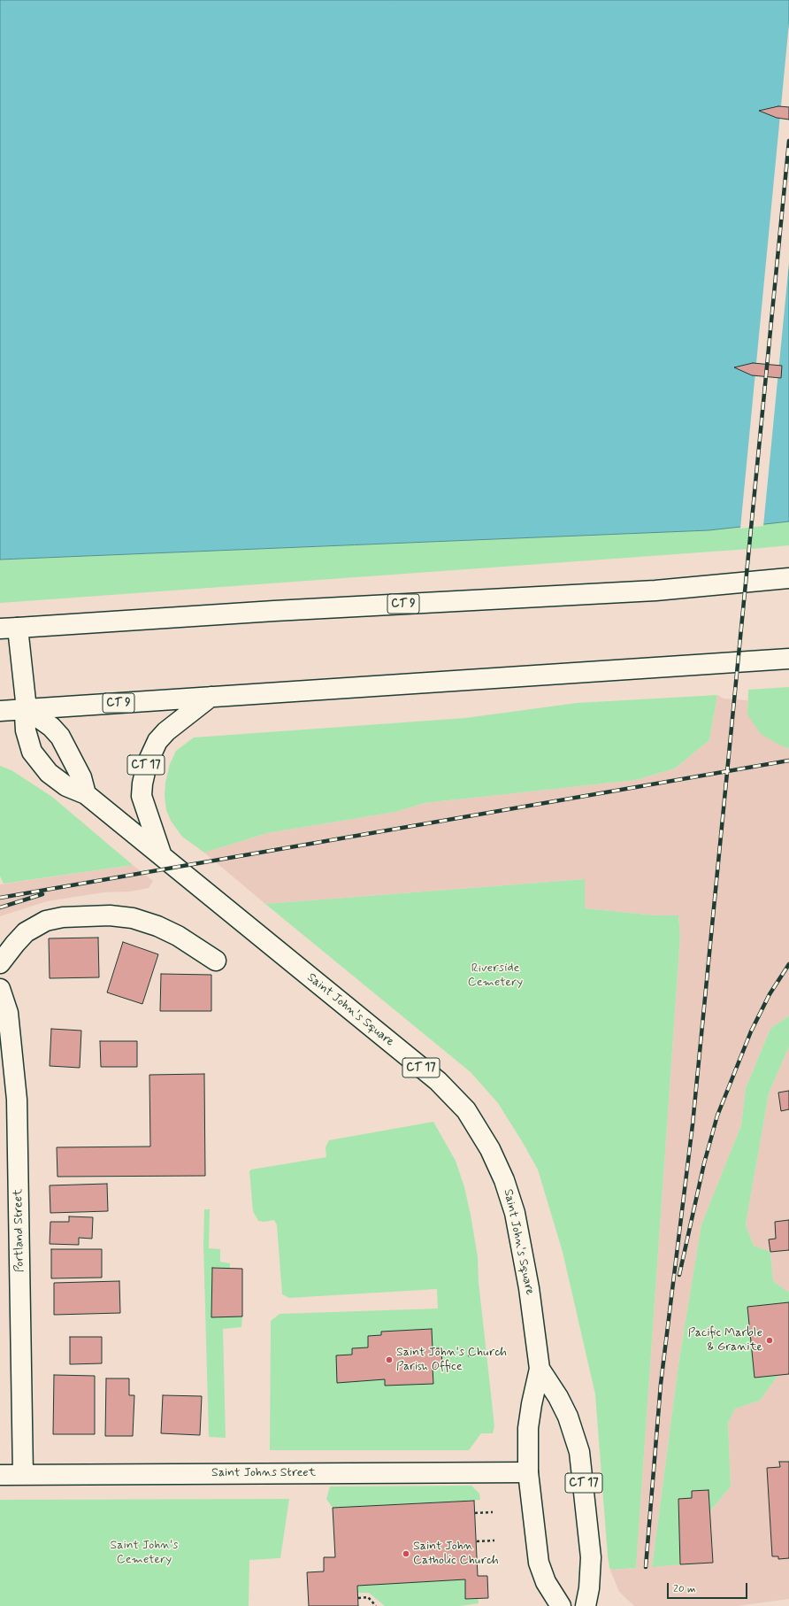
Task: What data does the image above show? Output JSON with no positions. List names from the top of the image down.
{
  "streets": {
    "main road": [
      "CT 9",
      "CT 17",
      "Saint John's Square",
      "Portland Street",
      "Saint Johns Street"
    ]
  },
  "crossings": [
    ["CT 9", "CT 17"],
    ["CT 9", "Saint John's Square"],
    ["CT 17", "Saint John's Square"],
    ["Saint John's Square", "Saint Johns Street"],
    ["Portland Street", "Saint Johns Street"]
  ],
  "parks": ["Riverside Cemetery", "Saint John's Cemetery"],
  "places": ["Pacific Marble & Granite", "Saint John's Church Parish Office", "Saint John Catholic Church"],
  "scale_bar": "20 m"
}
